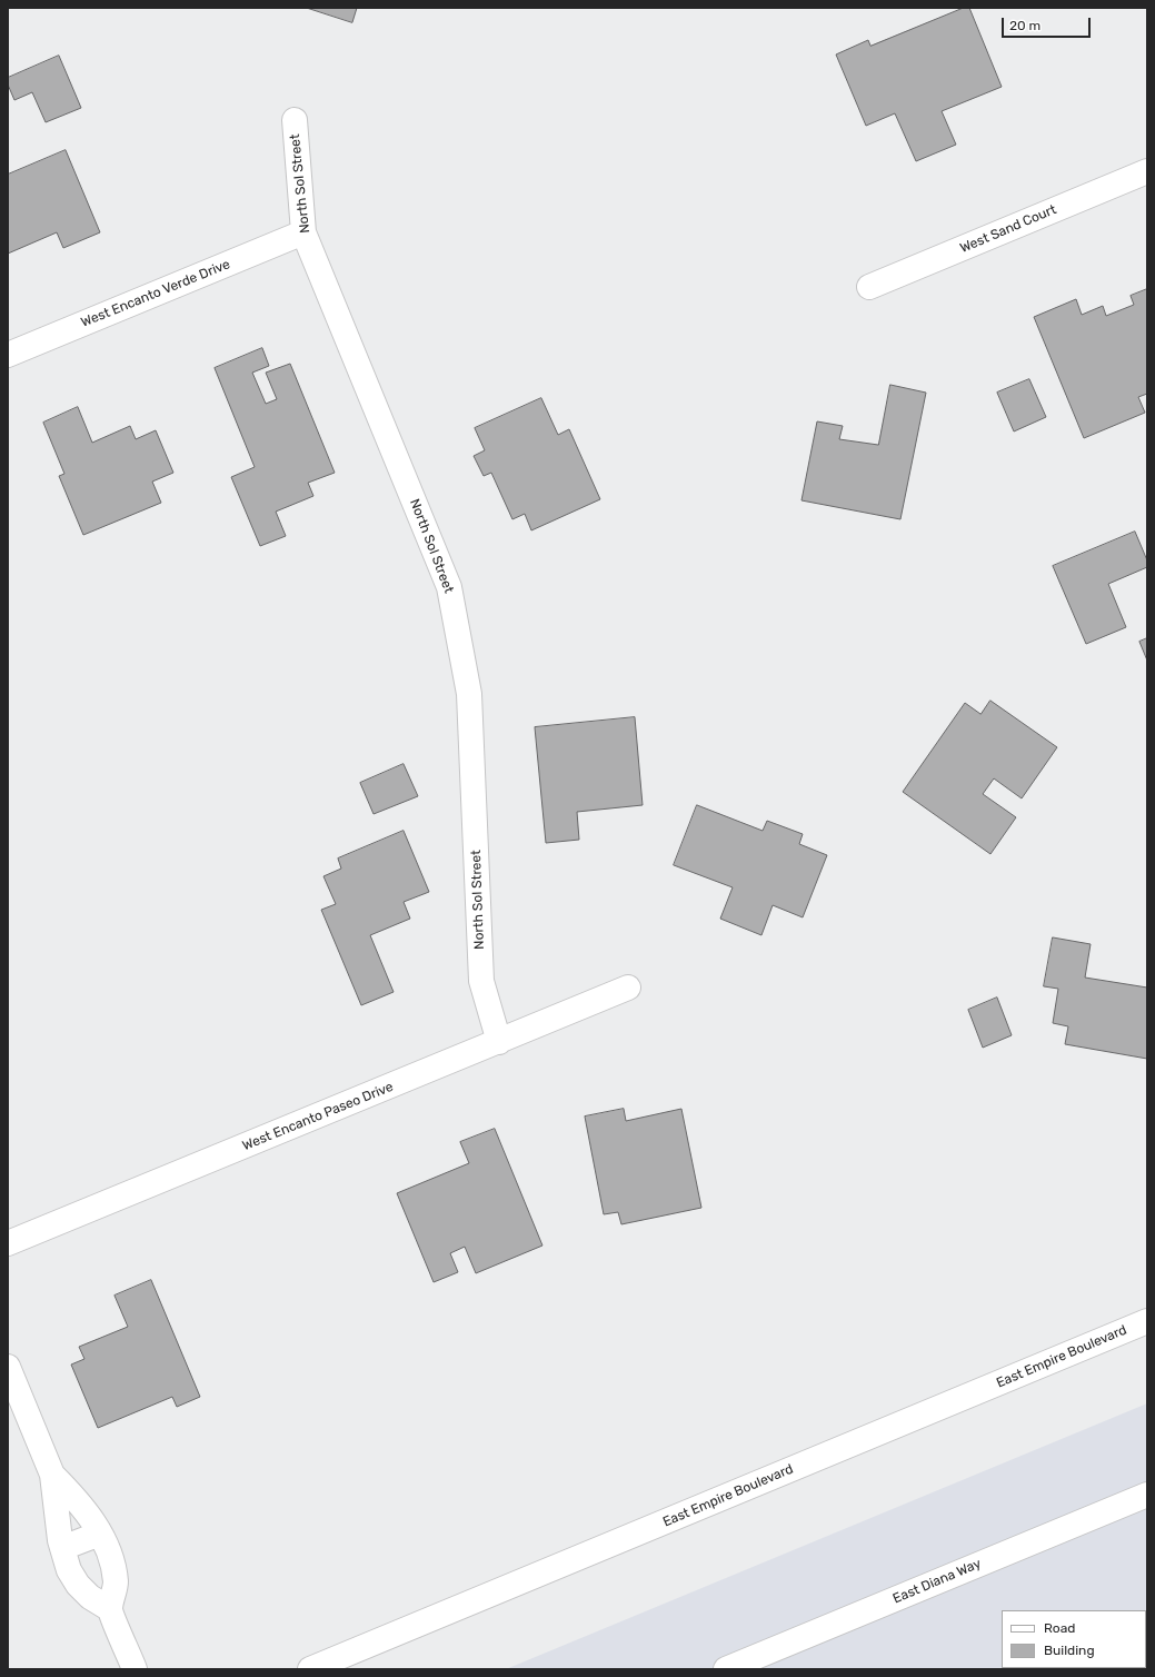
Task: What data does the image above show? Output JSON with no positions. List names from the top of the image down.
{
  "streets": {
    "street": [
      "North Sol Street",
      "West Sand Court",
      "West Encanto Verde Drive",
      "West Encanto Paseo Drive",
      "East Empire Boulevard",
      "East Diana Way"
    ]
  },
  "crossings": [
    ["North Sol Street", "West Encanto Verde Drive"],
    ["North Sol Street", "West Encanto Paseo Drive"]
  ],
  "legend": ["Road", "Building"],
  "scale_bar": "20 m"
}
